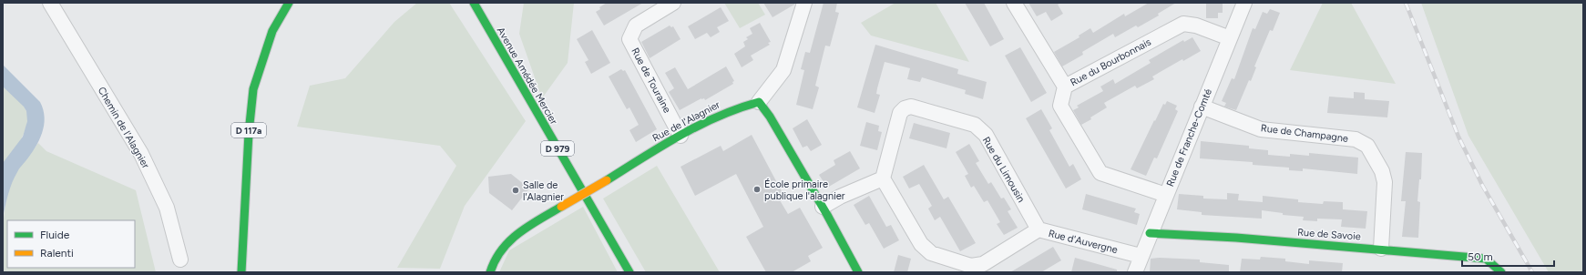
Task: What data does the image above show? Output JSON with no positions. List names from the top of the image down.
{
  "streets": {
    "street": [
      "Rue du Bourbonnais",
      "Avenue Amédée Mercier",
      "Rue de Touraine",
      "Rue de l'Alagnier",
      "Chemin de l'Alagnier",
      "D 117a",
      "Rue de Champagne",
      "Rue de Franche-Comté",
      "D 979",
      "Rue du Limousin",
      "Rue de Savoie",
      "Rue d'Auvergne"
    ]
  },
  "crossings": [
    ["Rue du Bourbonnais", "Rue de Franche-Comté"],
    ["Rue de Touraine", "Rue de l'Alagnier"],
    ["Rue de Champagne", "Rue de Franche-Comté"],
    ["Rue de Champagne", "Rue de Savoie"],
    ["Rue de Franche-Comté", "Rue de Savoie"],
    ["Rue de Franche-Comté", "Rue d'Auvergne"],
    ["Rue du Limousin", "Rue d'Auvergne"]
  ],
  "places": ["École primaire publique l'alagnier", "Salle de l'Alagnier"],
  "legend": ["Fluide", "Ralenti"],
  "scale_bar": "50 m"
}
